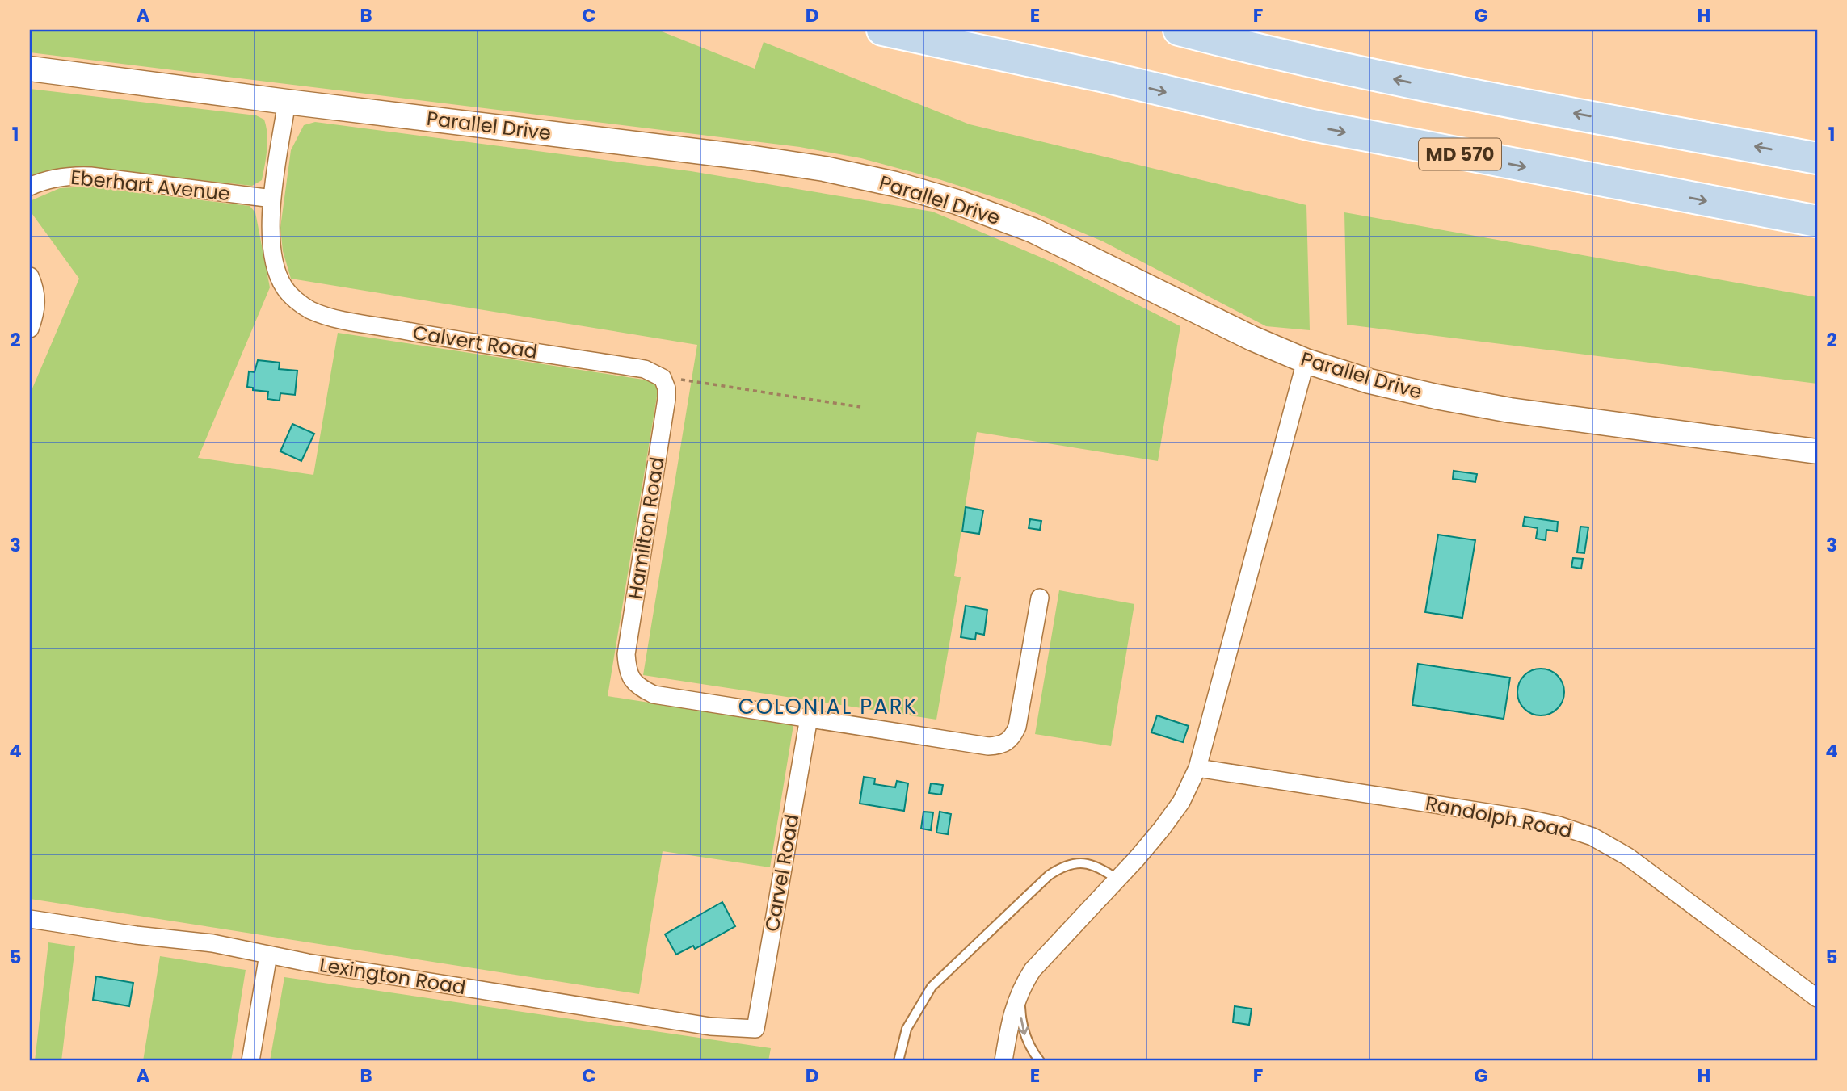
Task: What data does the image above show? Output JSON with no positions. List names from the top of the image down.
{
  "streets": {
    "highway": ["MD 570"],
    "street": [
      "Parallel Drive",
      "Eberhart Avenue",
      "Calvert Road",
      "Hamilton Road",
      "Randolph Road",
      "Carvel Road",
      "Lexington Road"
    ]
  },
  "crossings": [
    ["Parallel Drive", "Calvert Road"],
    ["Eberhart Avenue", "Calvert Road"],
    ["Calvert Road", "Hamilton Road"],
    ["Hamilton Road", "Carvel Road"],
    ["Carvel Road", "Lexington Road"]
  ],
  "districts": ["COLONIAL PARK"],
  "grid": {
    "columns": [
      "A",
      "B",
      "C",
      "D",
      "E",
      "F",
      "G",
      "H"
    ],
    "rows": [
      "1",
      "2",
      "3",
      "4",
      "5"
    ]
  }
}
